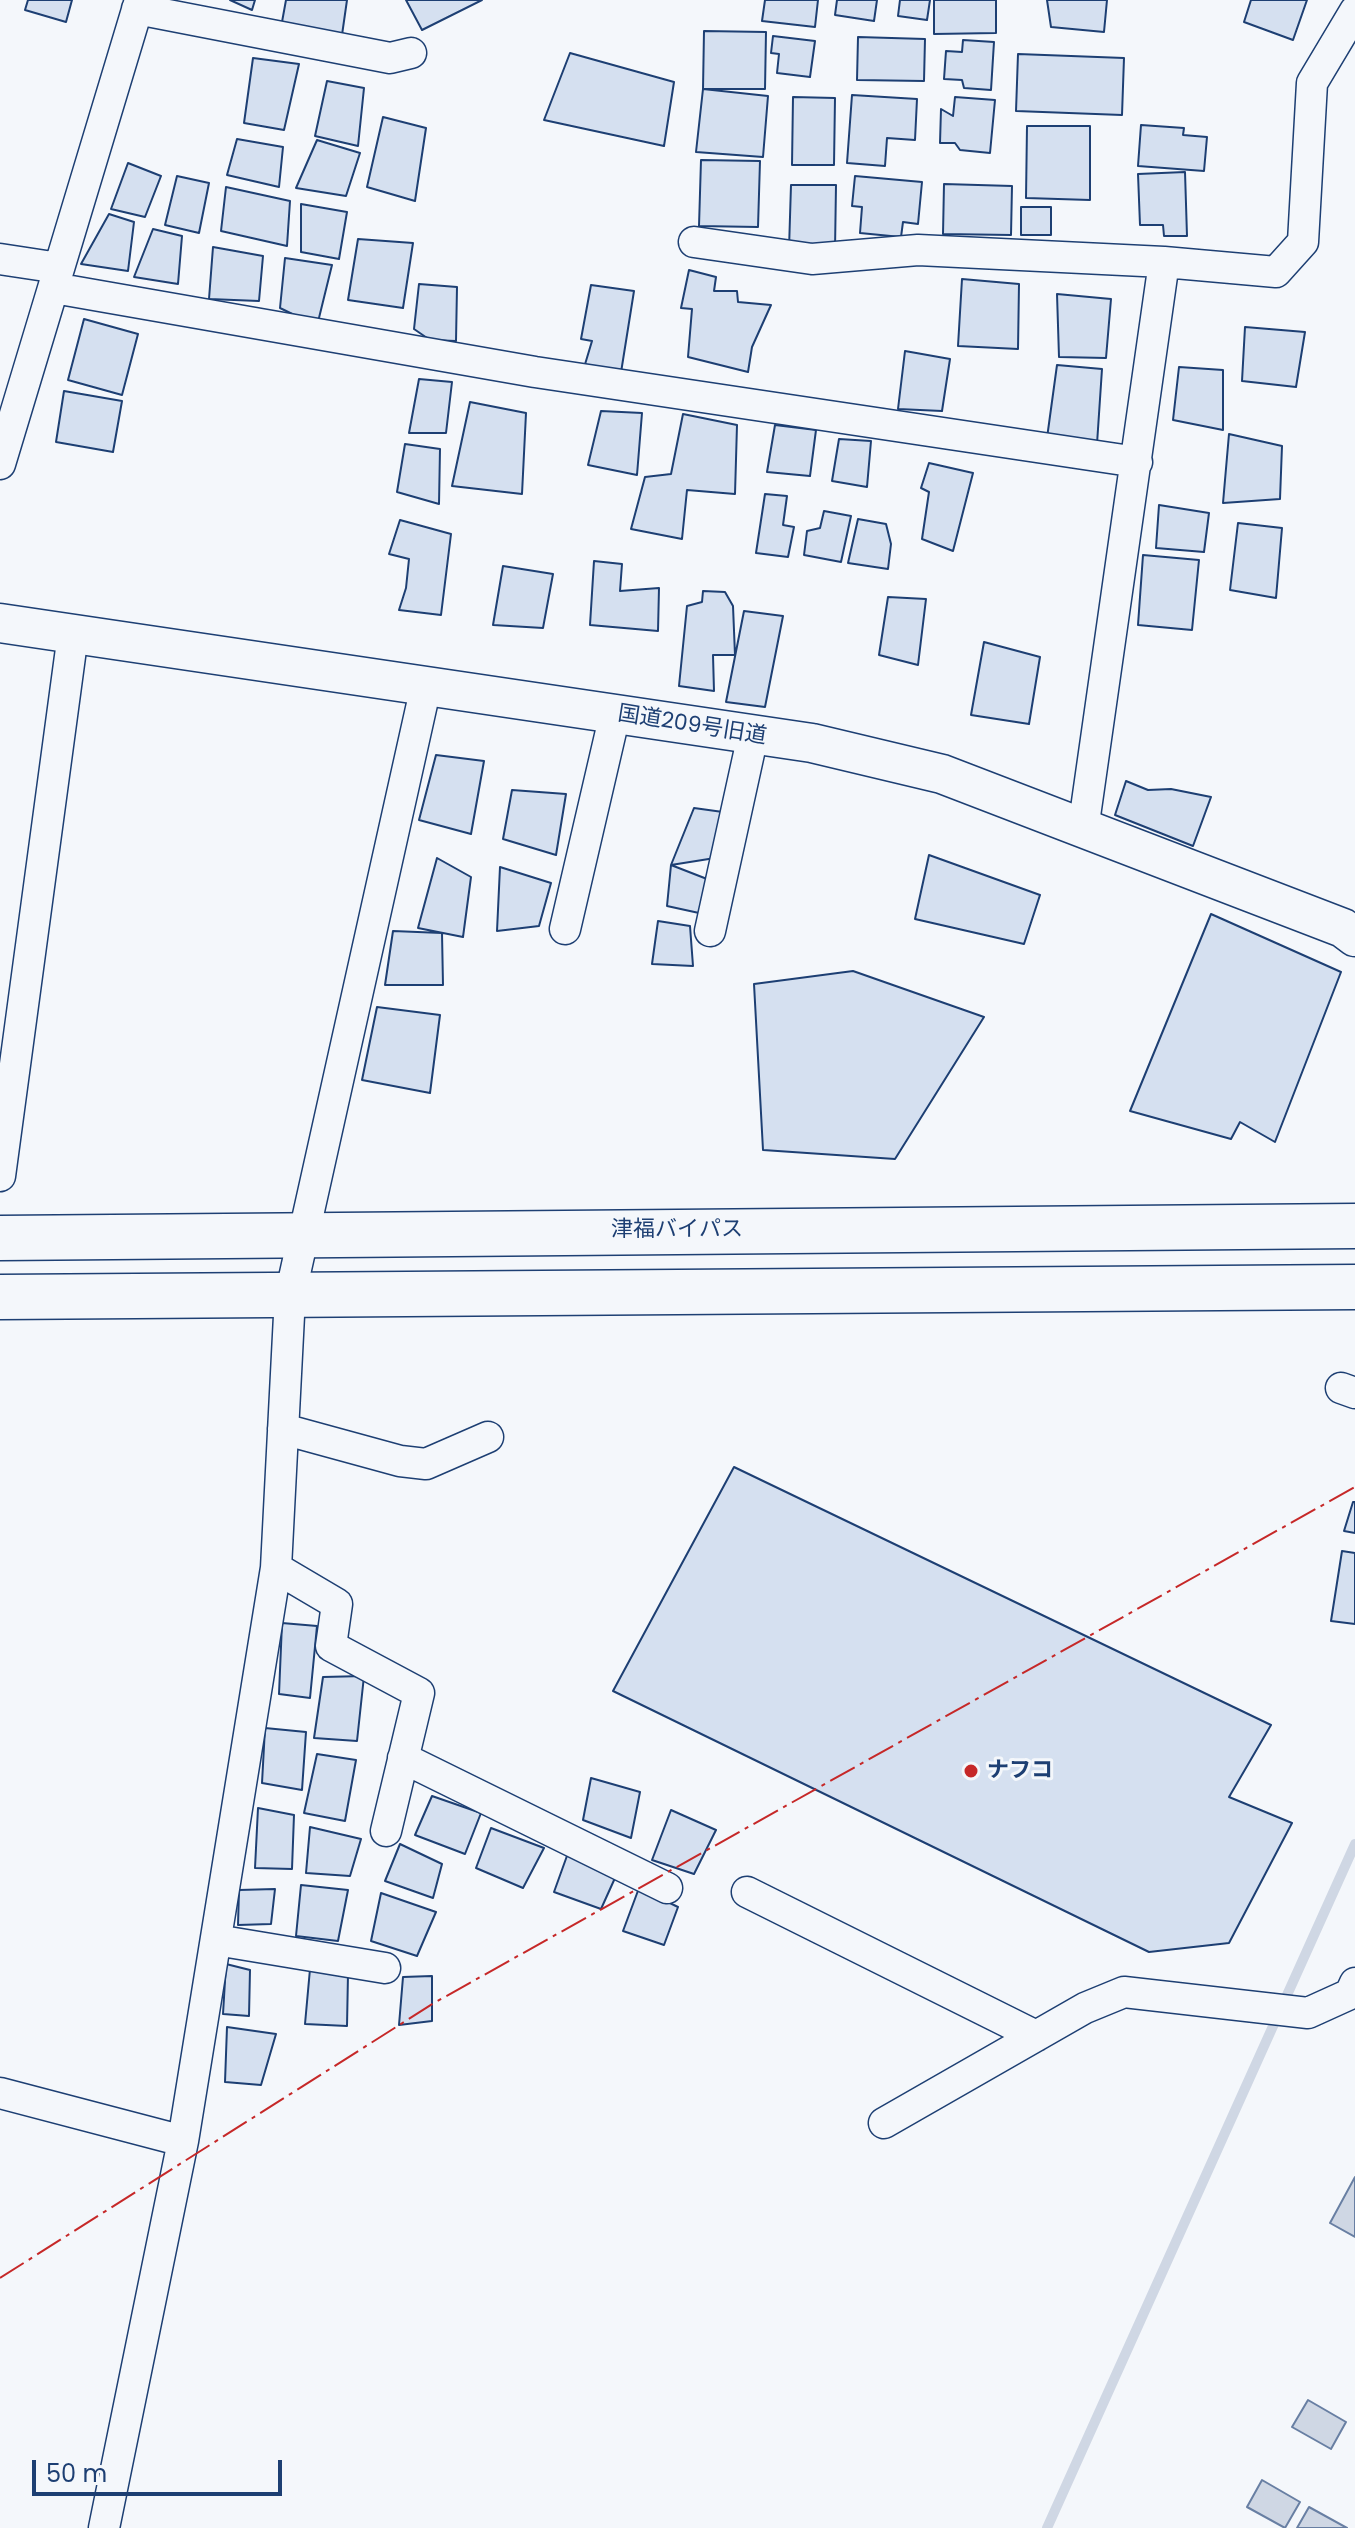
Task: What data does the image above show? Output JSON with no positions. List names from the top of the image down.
{
  "streets": {
    "highway": ["津福バイパス"],
    "street": ["国道209号旧道"]
  },
  "places": ["ナフコ"],
  "scale_bar": "50 m"
}
